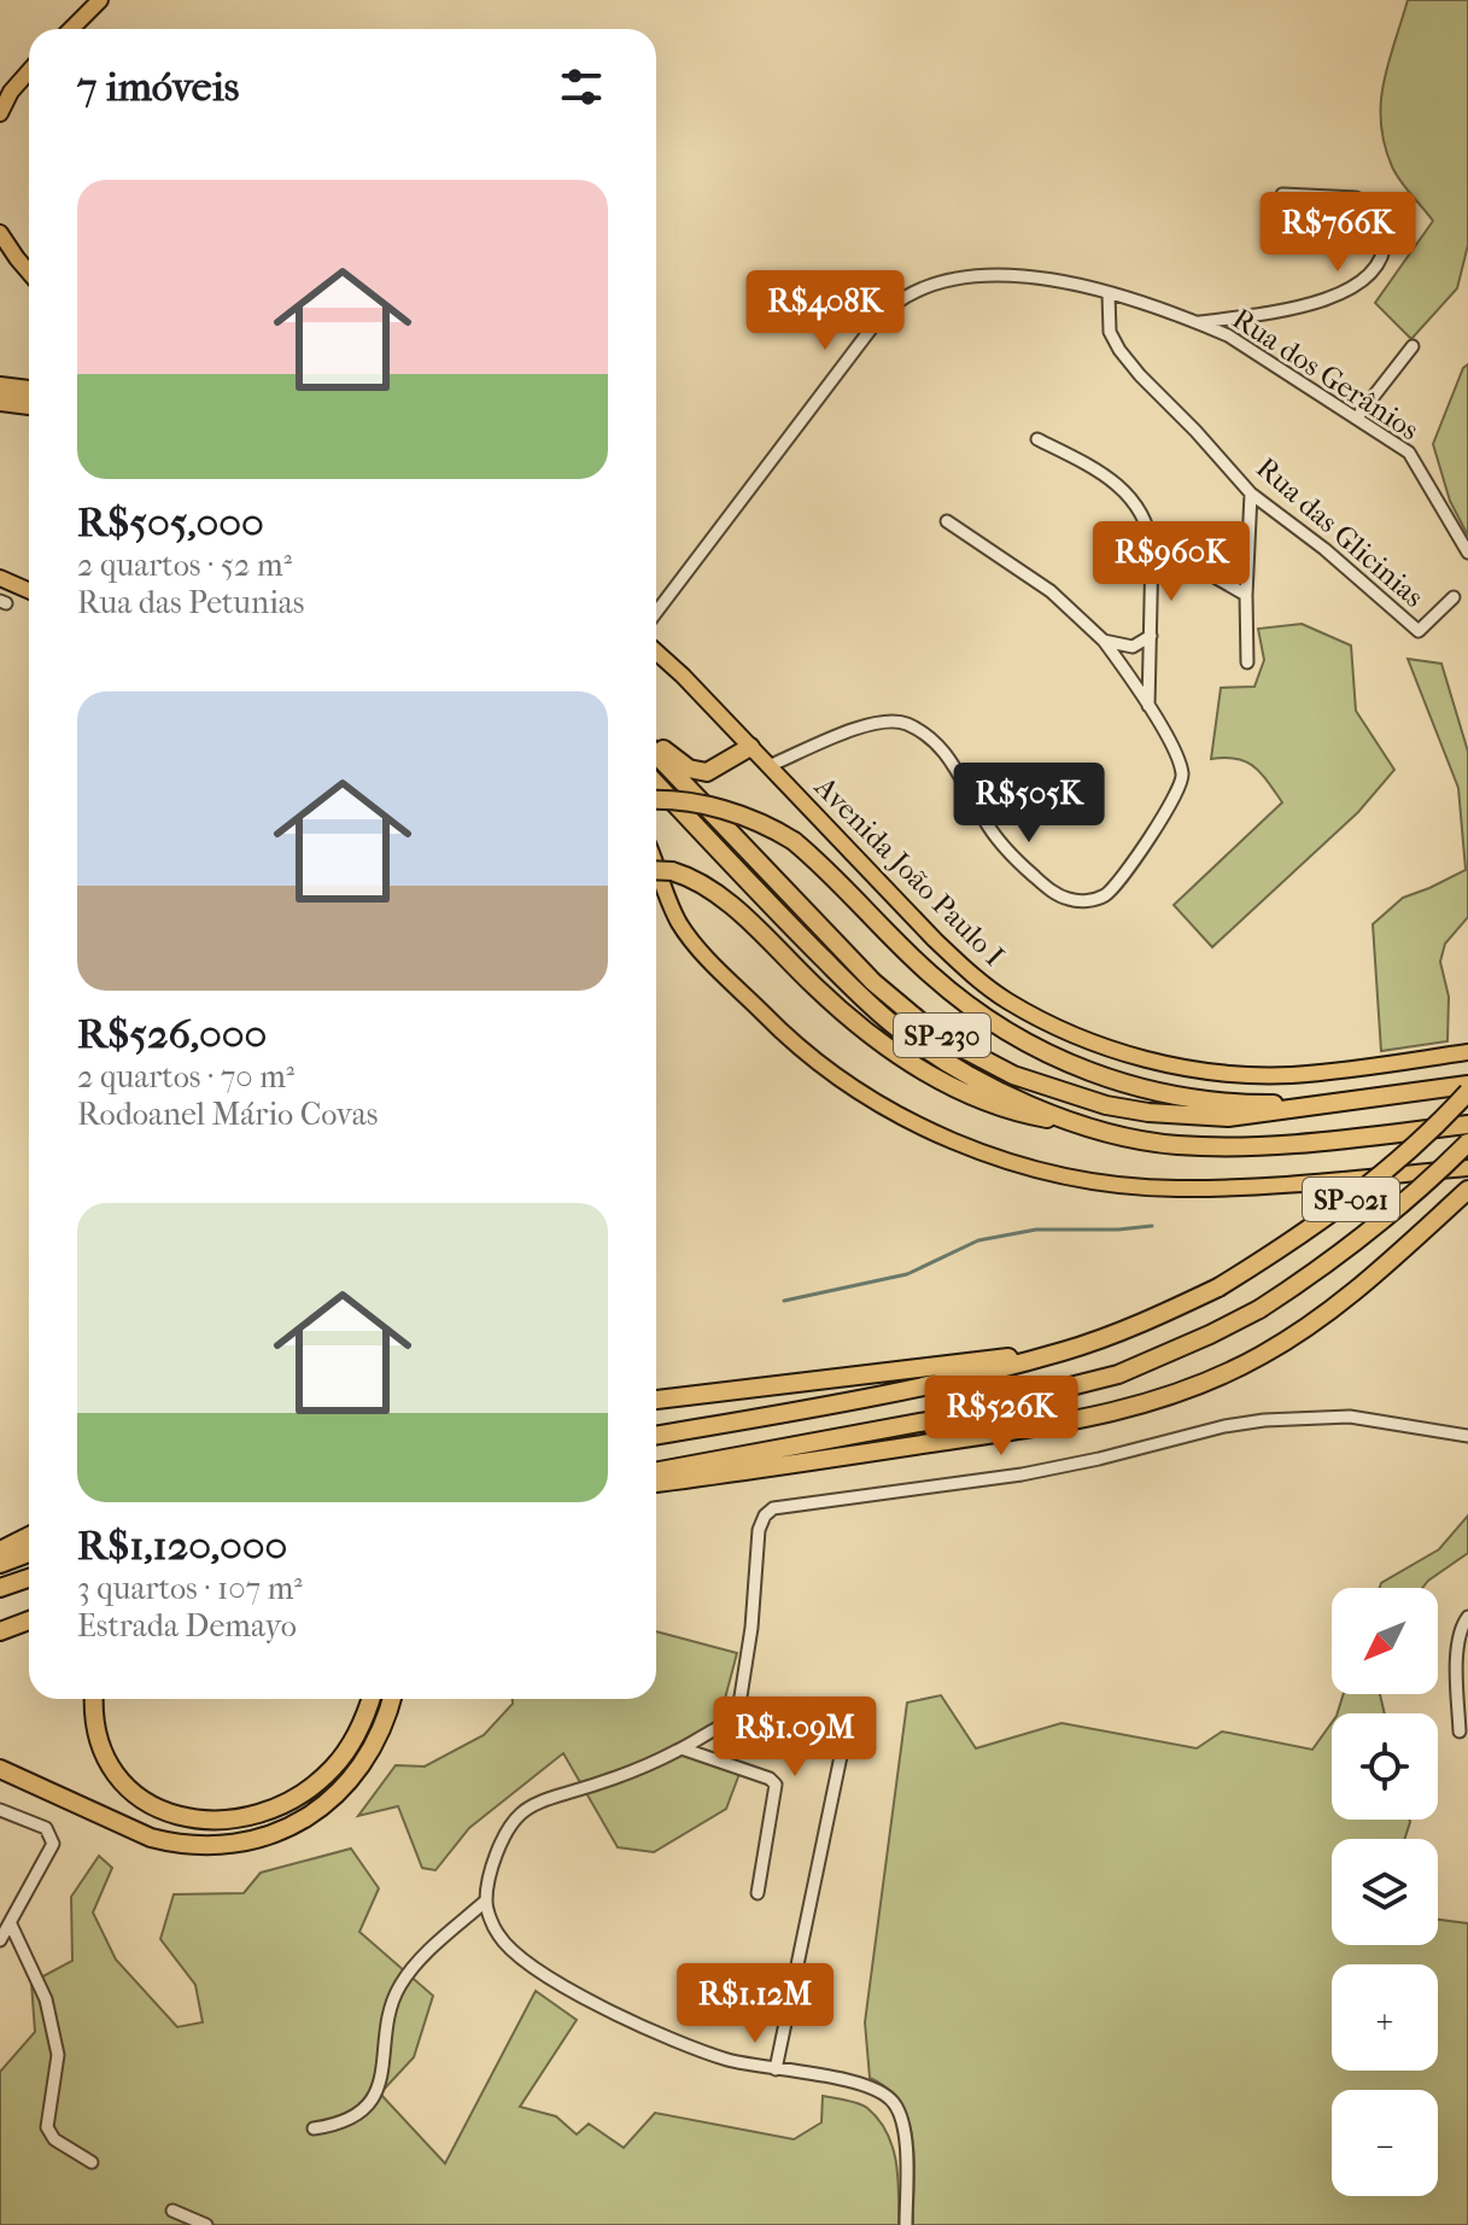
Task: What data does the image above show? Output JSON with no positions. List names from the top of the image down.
{
  "streets": {
    "highway": ["SP-230", "SP-021"],
    "main road": ["Avenida João Paulo I"],
    "street": ["Rua dos Gerânios", "Rua das Glicinias"]
  },
  "crossings": [
    ["Rua dos Gerânios", "Rua das Glicinias"],
    ["SP-230", "SP-021"]
  ],
  "north": "bottom left",
  "page": {
    "heading": "7 imóveis",
    "list": [
      {
        "name": "R$505,000",
        "note": "2 quartos · 52 m² · Rua das Petunias"
      },
      {
        "name": "R$526,000",
        "note": "2 quartos · 70 m² · Rodoanel Mário Covas"
      },
      {
        "name": "R$1,120,000",
        "note": "3 quartos · 107 m² · Estrada Demayo"
      }
    ],
    "price": [
      "R$766K",
      "R$408K",
      "R$960K",
      "R$505K",
      "R$526K",
      "R$1.09M",
      "R$1.12M"
    ],
    "map_buttons": ["+", "−"]
  }
}
